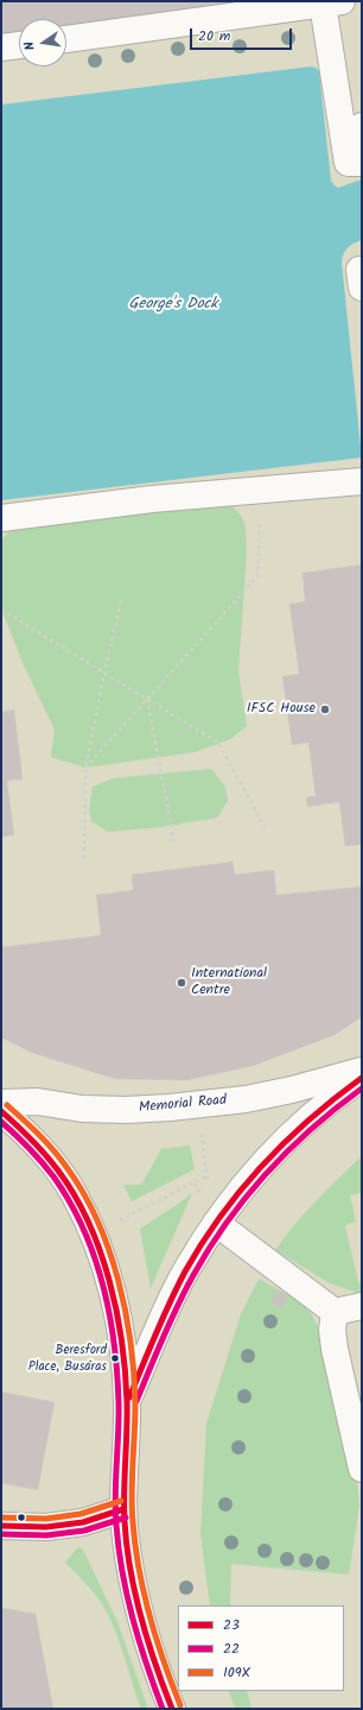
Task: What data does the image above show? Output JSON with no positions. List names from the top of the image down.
{
  "streets": {
    "main road": ["Memorial Road"]
  },
  "water": ["George's Dock"],
  "places": ["IFSC House", "International Centre", "Beresford Place, Busáras"],
  "lines": ["transit line 23", "transit line 22", "transit line 109X"],
  "legend": ["23", "22", "109X"],
  "scale_bar": "20 m",
  "north": "left"
}
